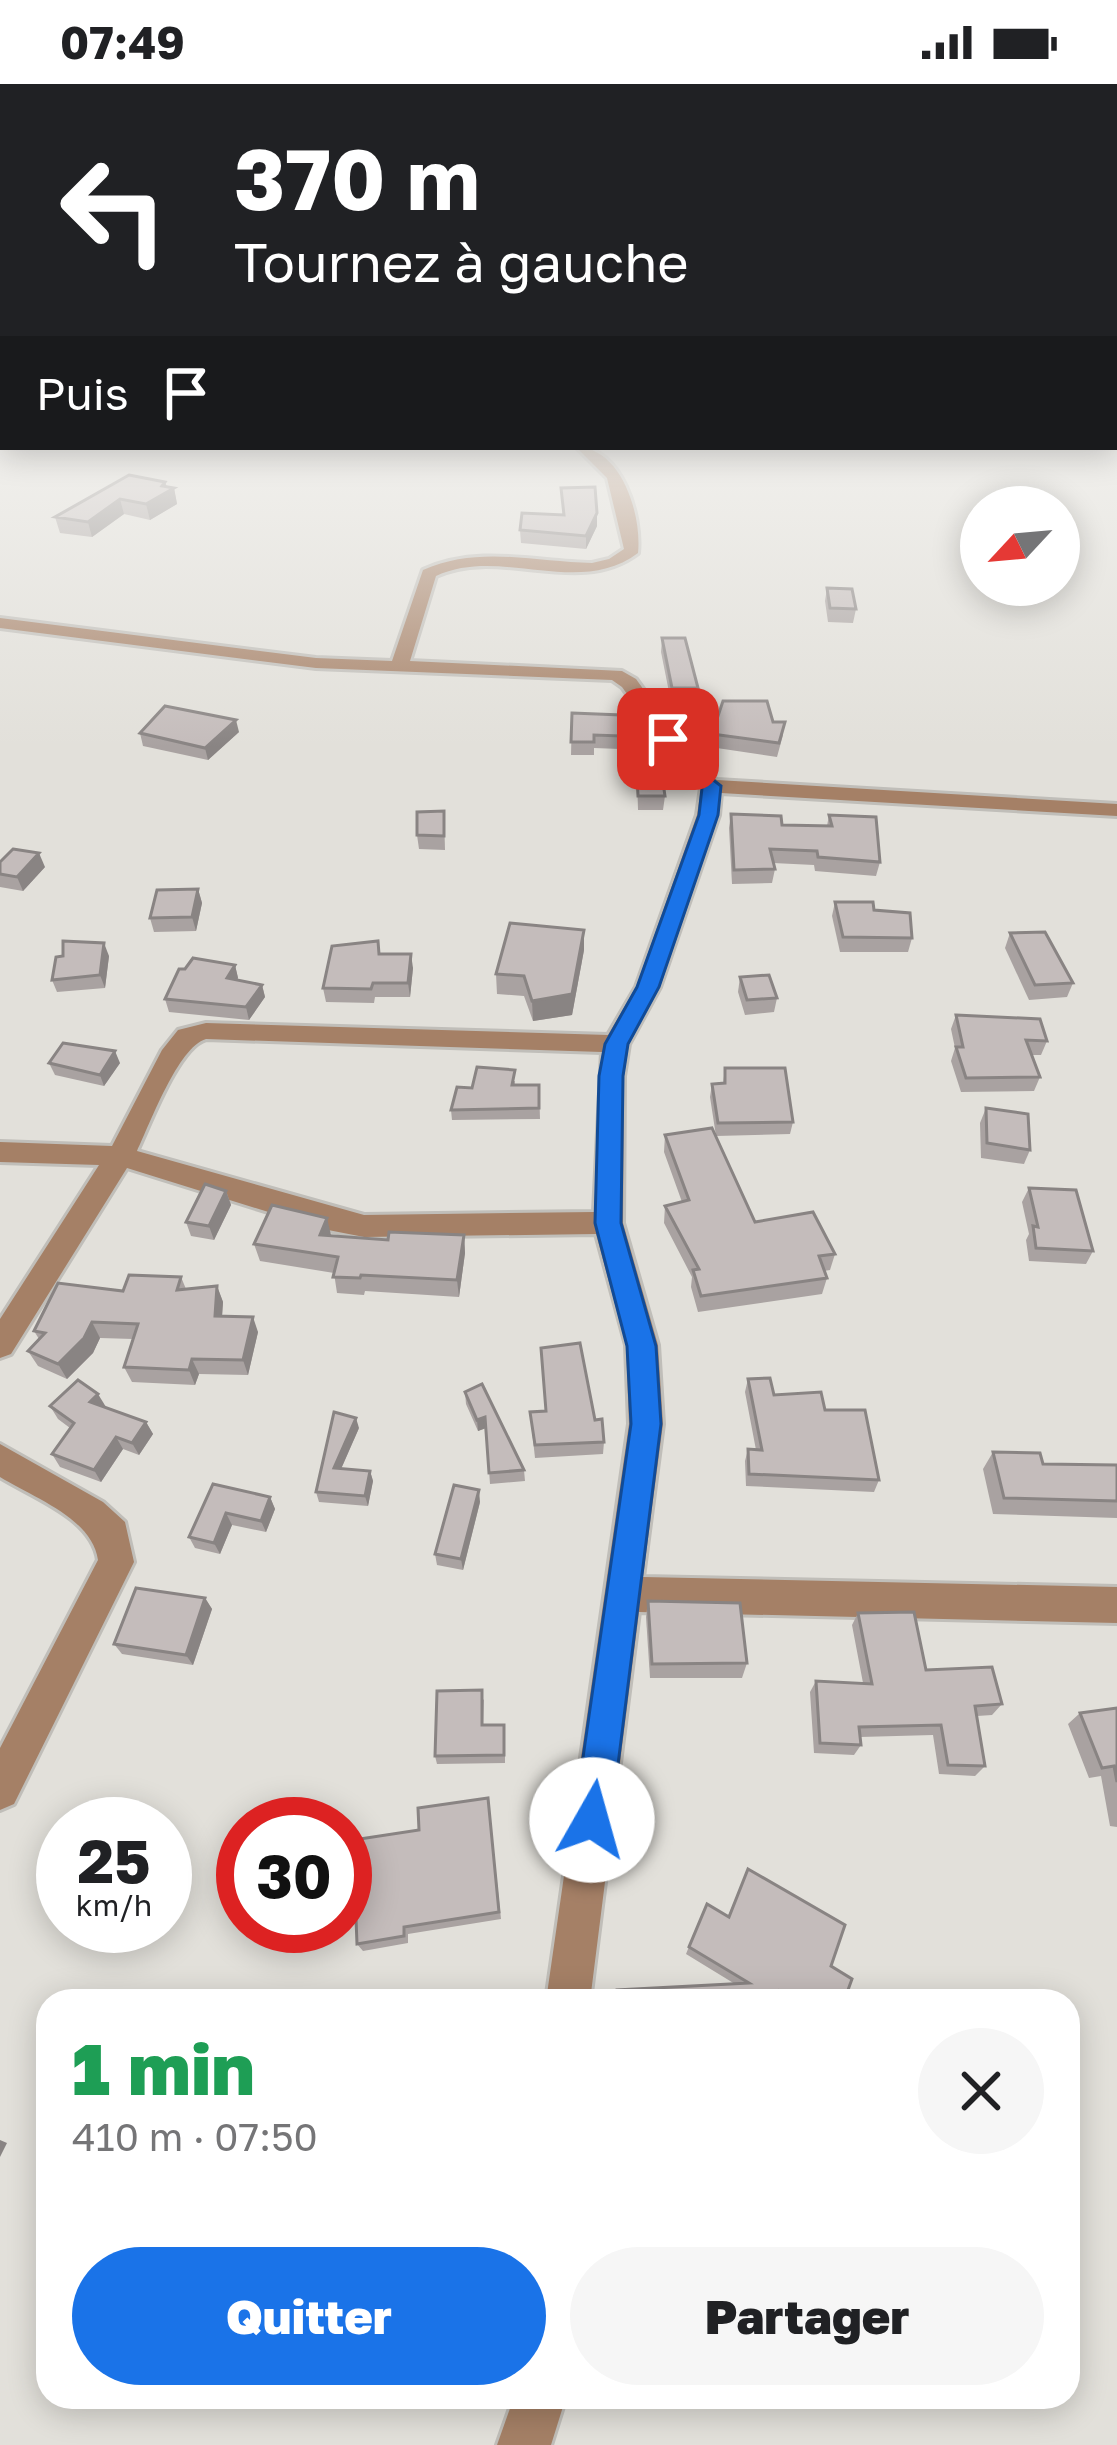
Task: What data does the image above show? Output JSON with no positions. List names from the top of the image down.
{
  "north": "bottom left",
  "page": {
    "status": "07:49",
    "turn": ["370 m", "Tournez à gauche"],
    "then": "Puis",
    "speed": "25 km/h",
    "limit": "30",
    "heading": ["1 min", "410 m · 07:50"],
    "buttons": ["Quitter", "Partager"]
  }
}
